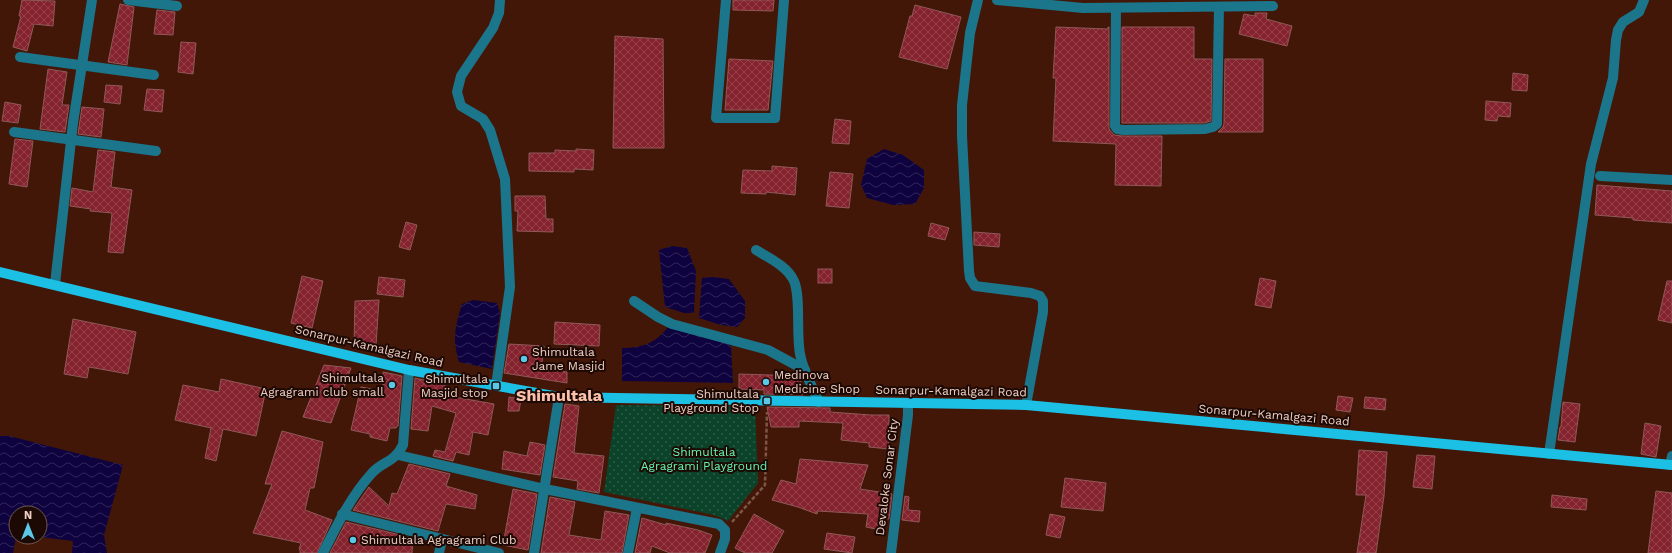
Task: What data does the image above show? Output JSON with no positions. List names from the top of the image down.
{
  "streets": {
    "main road": ["Sonarpur-Kamalgazi Road"],
    "street": ["Devaloke Sonar City"]
  },
  "crossings": [
    ["Sonarpur-Kamalgazi Road", "Devaloke Sonar City"]
  ],
  "districts": ["Shimultala"],
  "parks": ["Shimultala Agragrami Playground"],
  "places": {
    "other": [
      "Shimultala Jame Masjid",
      "Medinova Medicine Shop",
      "Shimultala Agragrami club small",
      "Shimultala Agragrami Club"
    ],
    "transit": ["Shimultala Masjid stop", "Shimultala Playground Stop"]
  },
  "north": "top"
}
